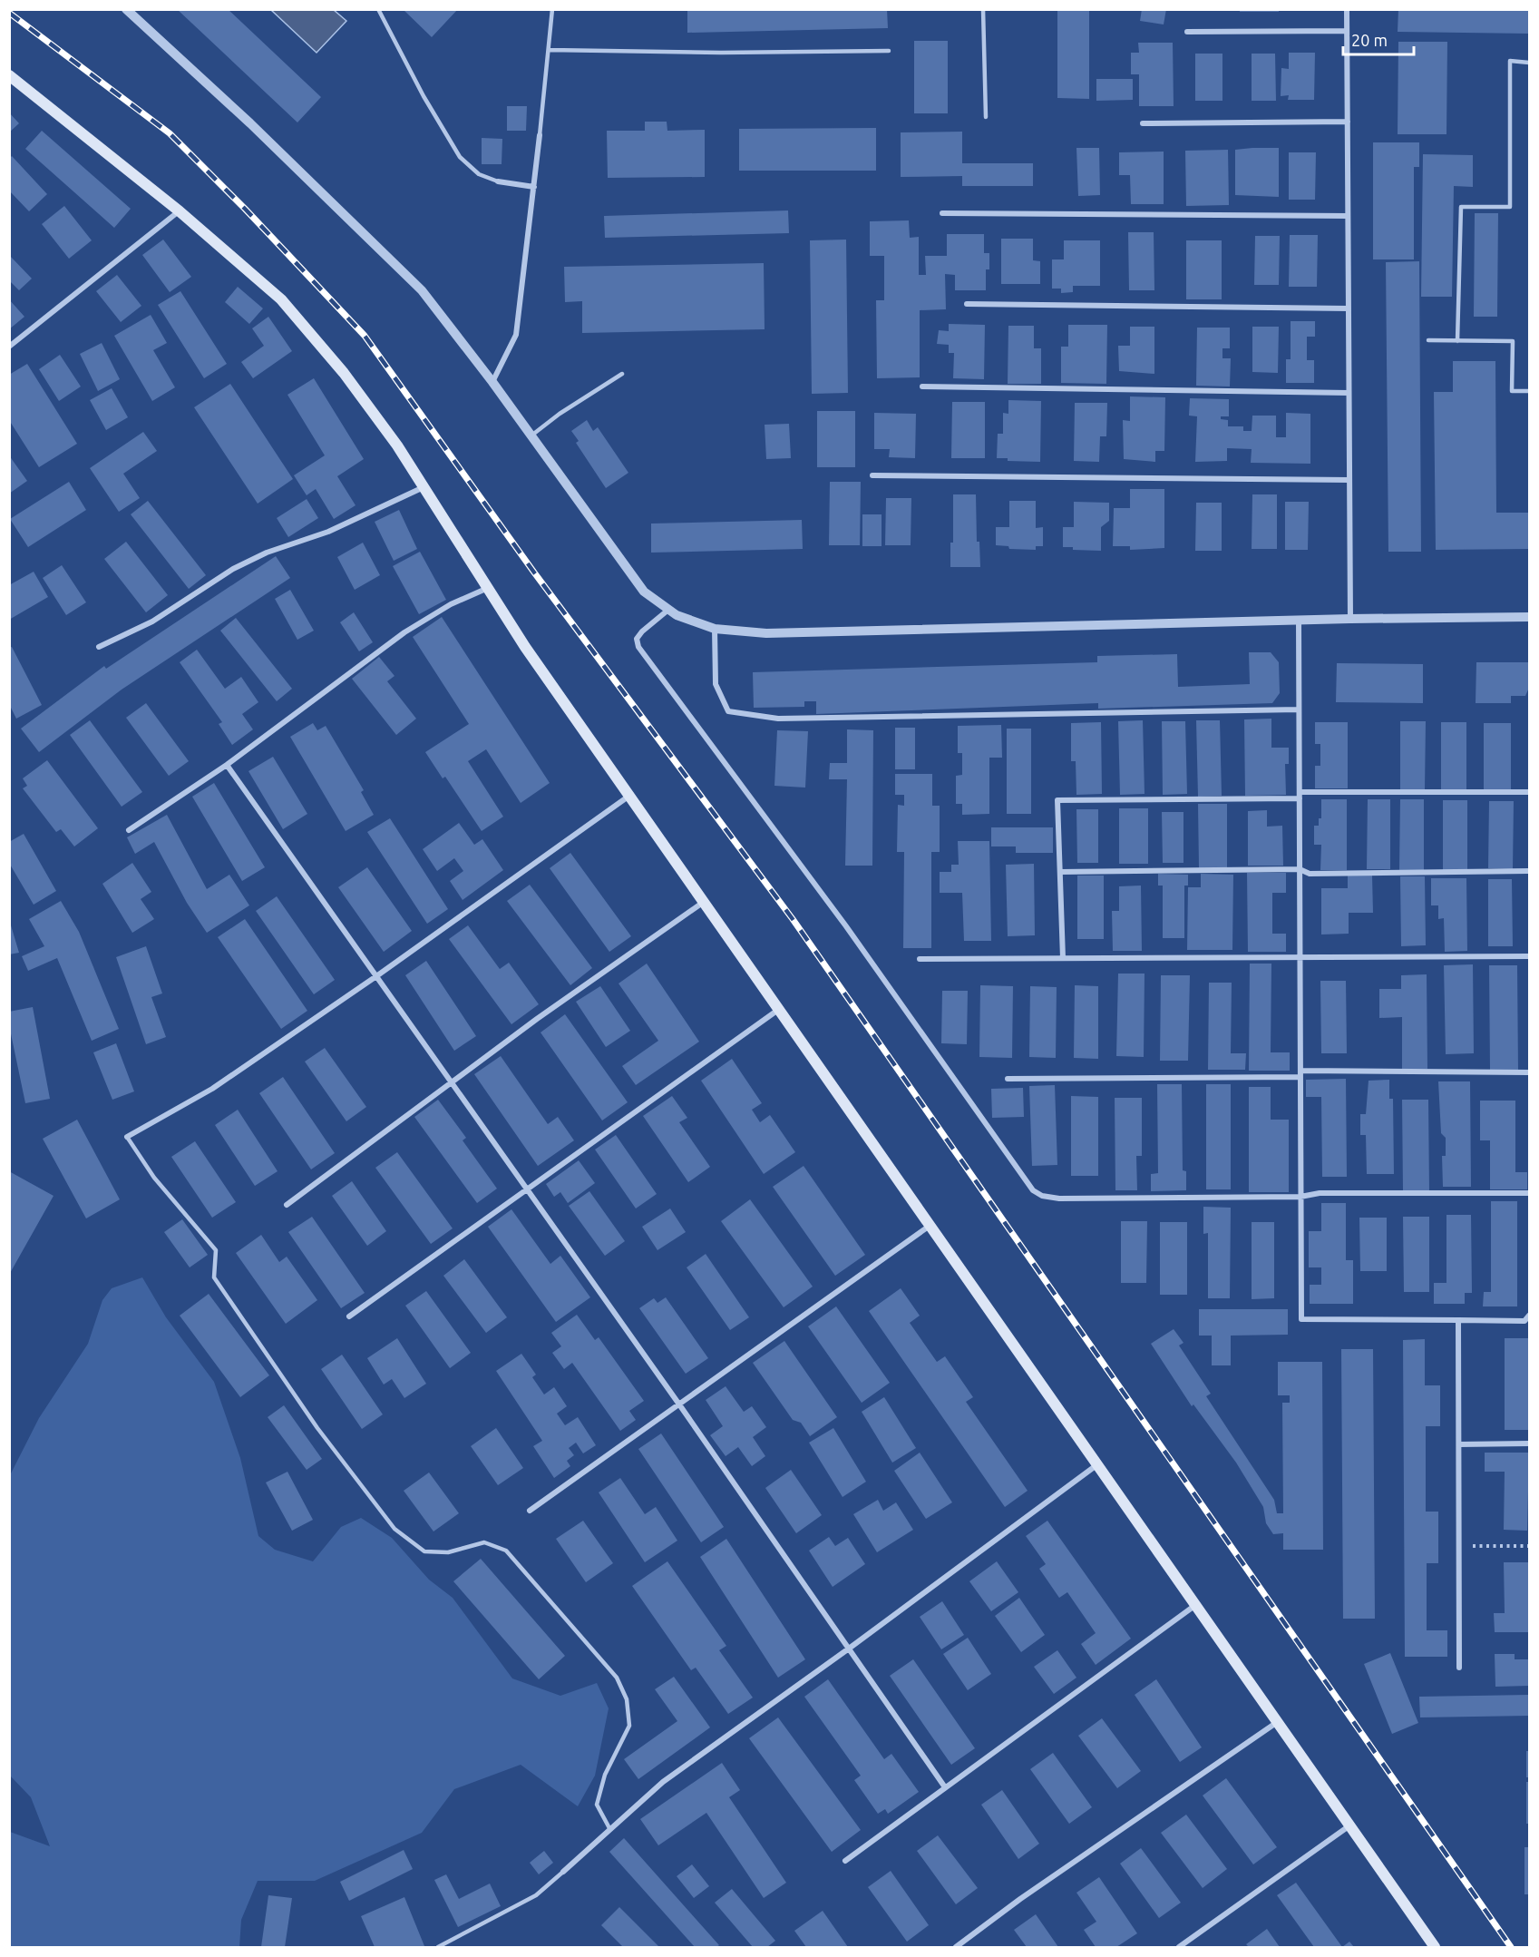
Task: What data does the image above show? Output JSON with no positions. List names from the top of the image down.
{
  "scale_bar": "20 m"
}
